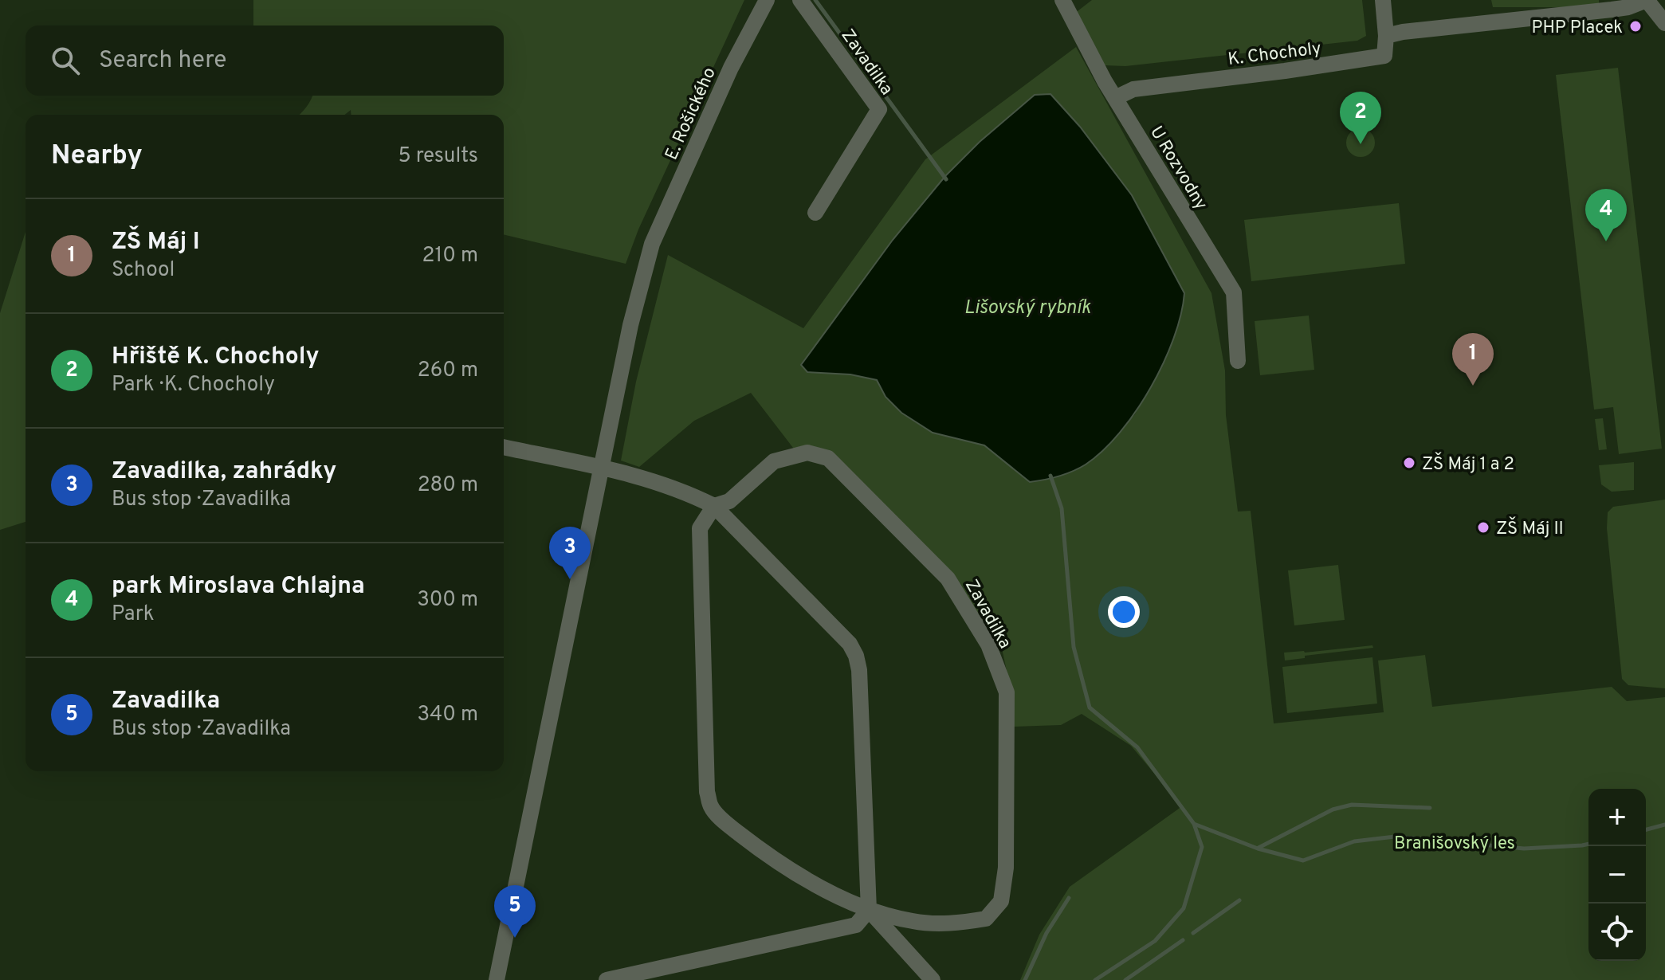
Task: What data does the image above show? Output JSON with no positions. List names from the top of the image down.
{
  "streets": {
    "street": [
      "K. Chocholy",
      "Zavadilka",
      "E. Rošického",
      "U Rozvodny"
    ]
  },
  "crossings": [
    ["K. Chocholy", "U Rozvodny"]
  ],
  "water": ["Lišovský rybník"],
  "parks": ["Branišovský les"],
  "places": ["PHP Placek", "ZŠ Máj 1 a 2", "ZŠ Máj II"],
  "page": {
    "search": "Search here",
    "pins": [
      "2",
      "4",
      "1",
      "3",
      "5"
    ],
    "heading": ["Nearby", "5 results"],
    "list": [
      {
        "mark": "1",
        "name": "ZŠ Máj I",
        "note": "School",
        "value": "210 m"
      },
      {
        "mark": "2",
        "name": "Hřiště K. Chocholy",
        "note": "Park · K. Chocholy",
        "value": "260 m"
      },
      {
        "mark": "3",
        "name": "Zavadilka, zahrádky",
        "note": "Bus stop · Zavadilka",
        "value": "280 m"
      },
      {
        "mark": "4",
        "name": "park Miroslava Chlajna",
        "note": "Park",
        "value": "300 m"
      },
      {
        "mark": "5",
        "name": "Zavadilka",
        "note": "Bus stop · Zavadilka",
        "value": "340 m"
      }
    ],
    "map_buttons": ["+", "−"]
  }
}
